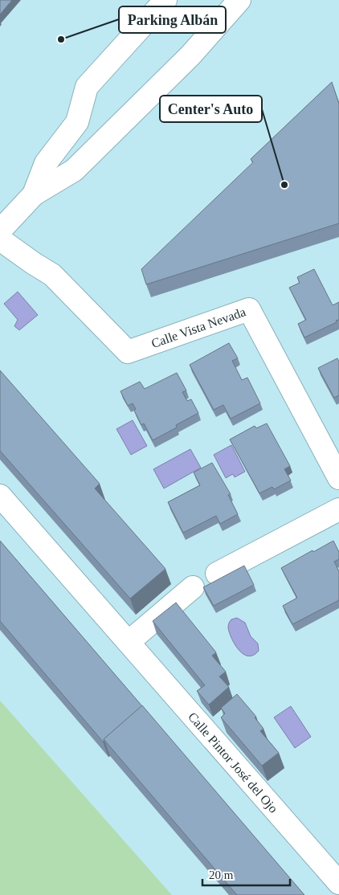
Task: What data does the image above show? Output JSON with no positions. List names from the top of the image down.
{
  "streets": {
    "street": ["Calle Vista Nevada", "Calle Pintor José del Ojo"]
  },
  "places": ["Parking Albán", "Center's Auto"],
  "scale_bar": "20 m"
}
